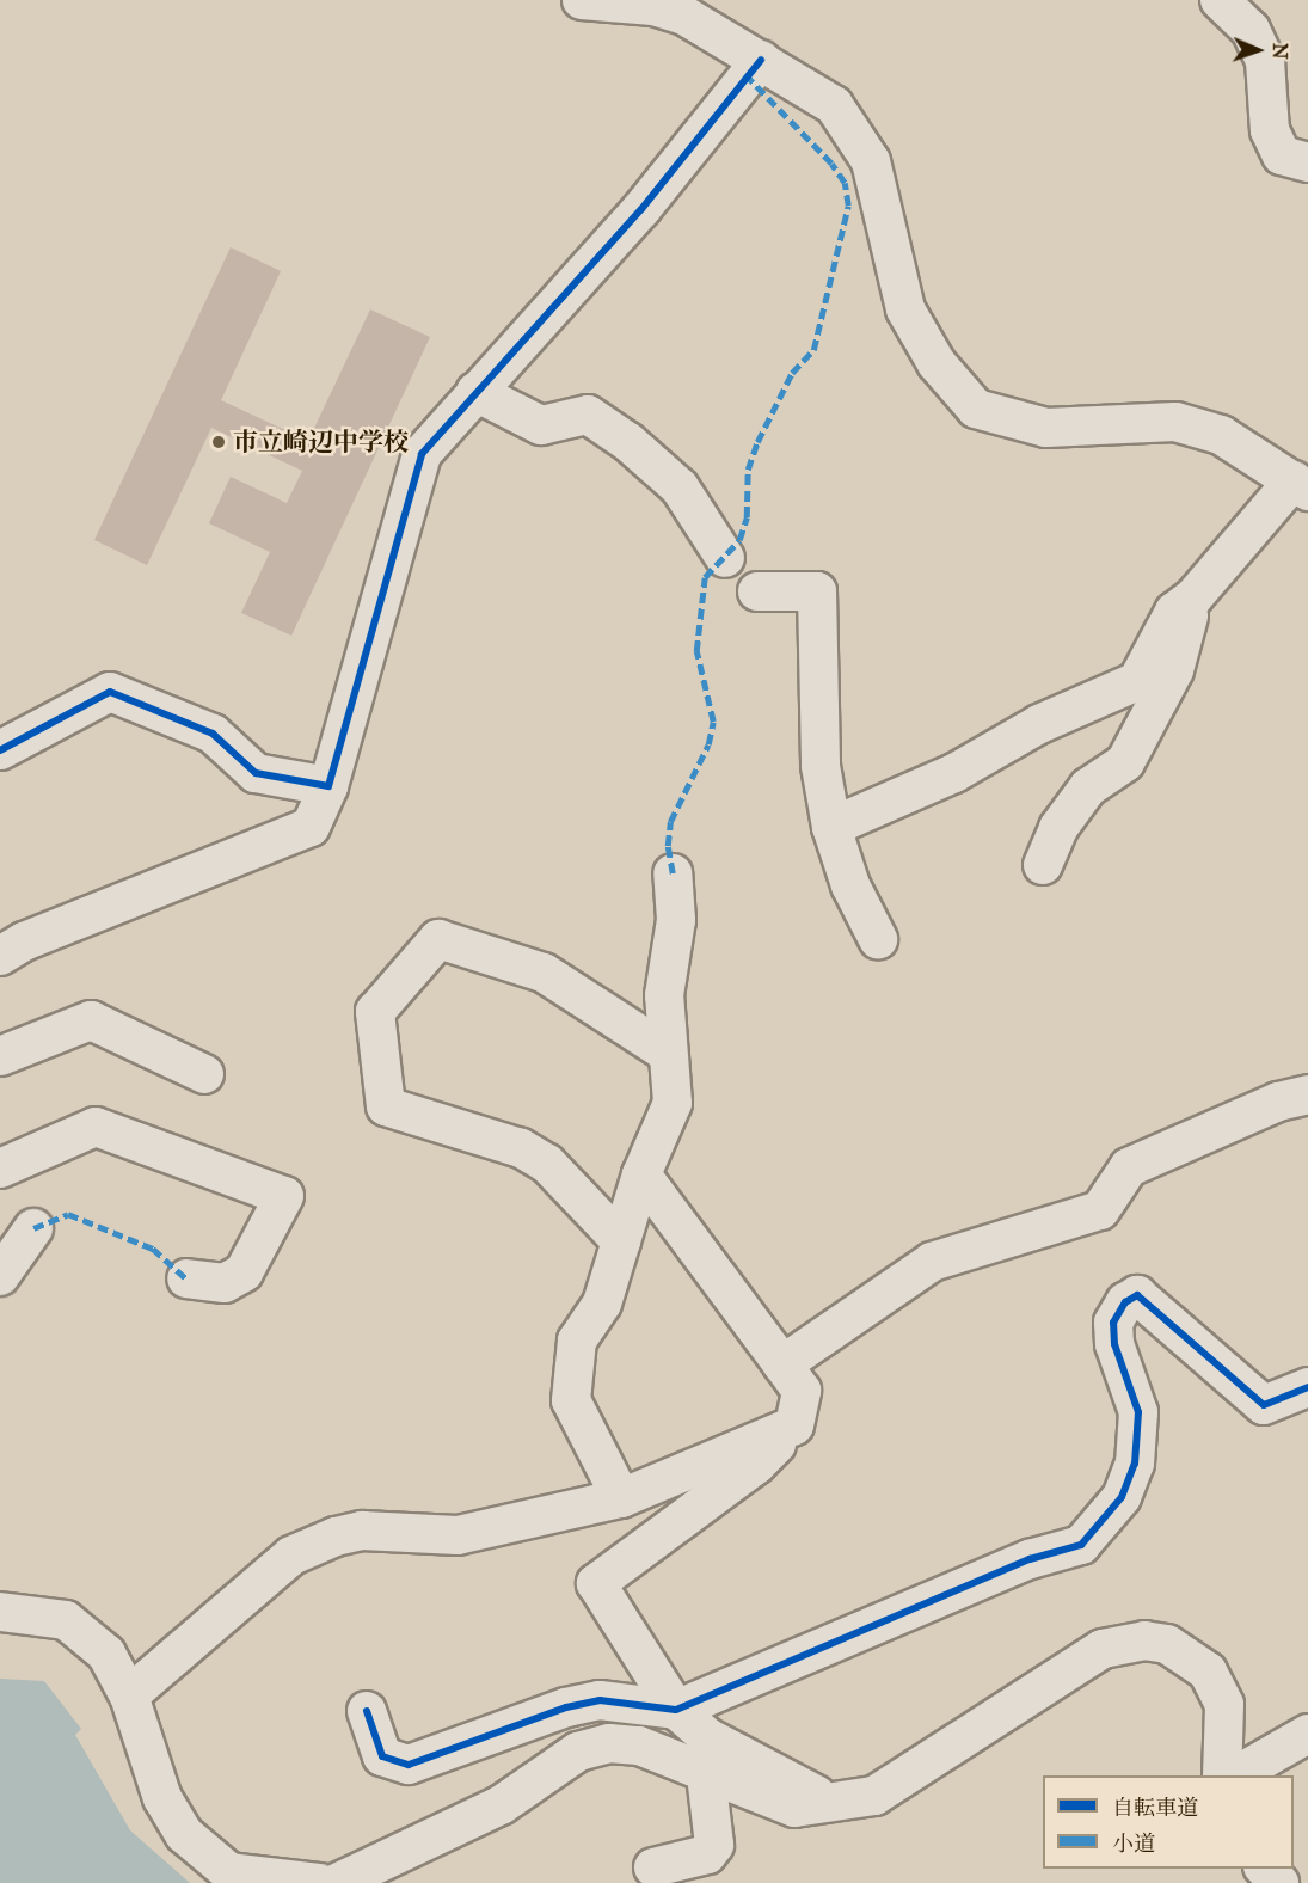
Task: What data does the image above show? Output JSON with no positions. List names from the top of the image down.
{
  "places": ["市立崎辺中学校"],
  "legend": ["自転車道", "小道"],
  "north": "right"
}
